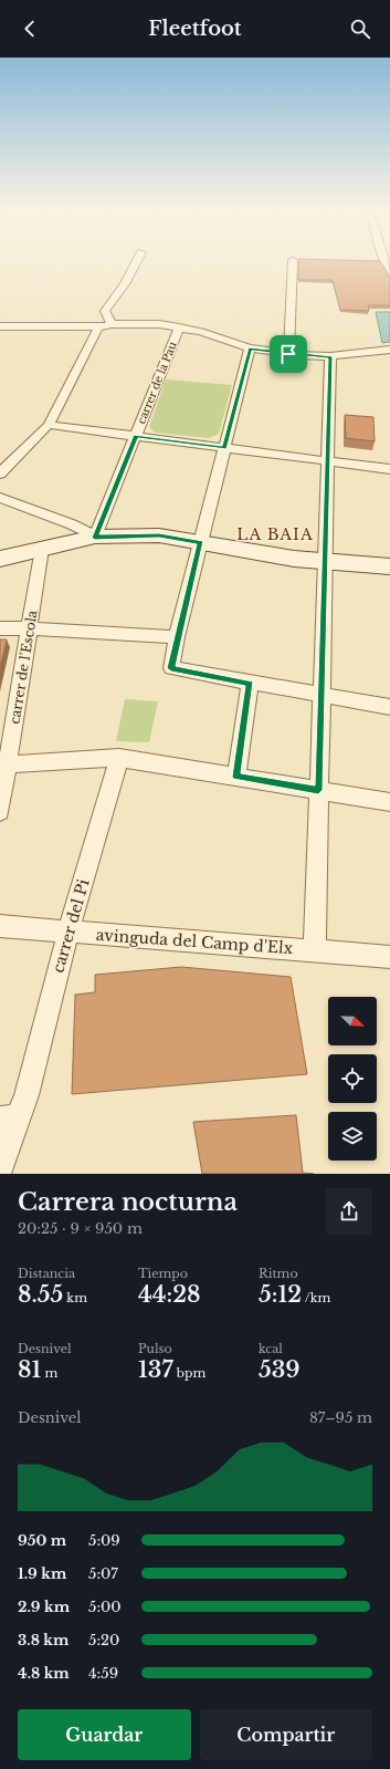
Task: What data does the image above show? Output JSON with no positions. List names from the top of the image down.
{
  "streets": {
    "street": [
      "carrer de la Pau",
      "carrer de l'Escola",
      "carrer del Pi",
      "avinguda del Camp d'Elx"
    ]
  },
  "crossings": [
    ["carrer del Pi", "avinguda del Camp d'Elx"]
  ],
  "districts": ["LA BAIA"],
  "north": "bottom right",
  "page": {
    "header": "Fleetfoot",
    "heading": ["Carrera nocturna", "20:25 · 9 × 950 m"],
    "stats": [
      ["Distancia", "8.55 km"],
      ["Tiempo", "44:28"],
      ["Ritmo", "5:12 /km"],
      ["Desnivel", "81 m"],
      ["Pulso", "137 bpm"],
      ["kcal", "539"]
    ],
    "chart": ["Desnivel", "87–95 m"],
    "list": [
      {
        "name": "950 m",
        "note": "5:09"
      },
      {
        "name": "1.9 km",
        "note": "5:07"
      },
      {
        "name": "2.9 km",
        "note": "5:00"
      },
      {
        "name": "3.8 km",
        "note": "5:20"
      },
      {
        "name": "4.8 km",
        "note": "4:59"
      }
    ],
    "buttons": ["Guardar", "Compartir"]
  }
}
